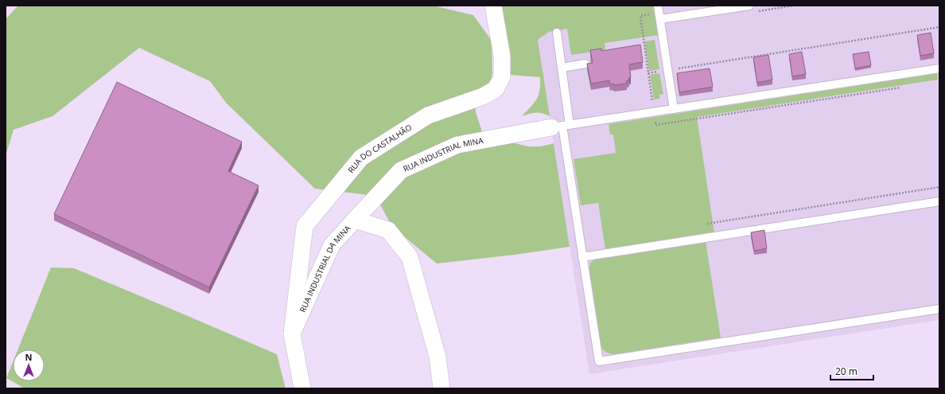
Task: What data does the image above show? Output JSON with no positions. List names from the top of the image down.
{
  "streets": {
    "street": ["RUA DO CASTALHÃO", "RUA INDUSTRIAL MINA", "RUA INDUSTRIAL DA MINA"]
  },
  "crossings": [
    ["RUA DO CASTALHÃO", "RUA INDUSTRIAL DA MINA"],
    ["RUA INDUSTRIAL MINA", "RUA INDUSTRIAL DA MINA"]
  ],
  "scale_bar": "20 m",
  "north": "top"
}
